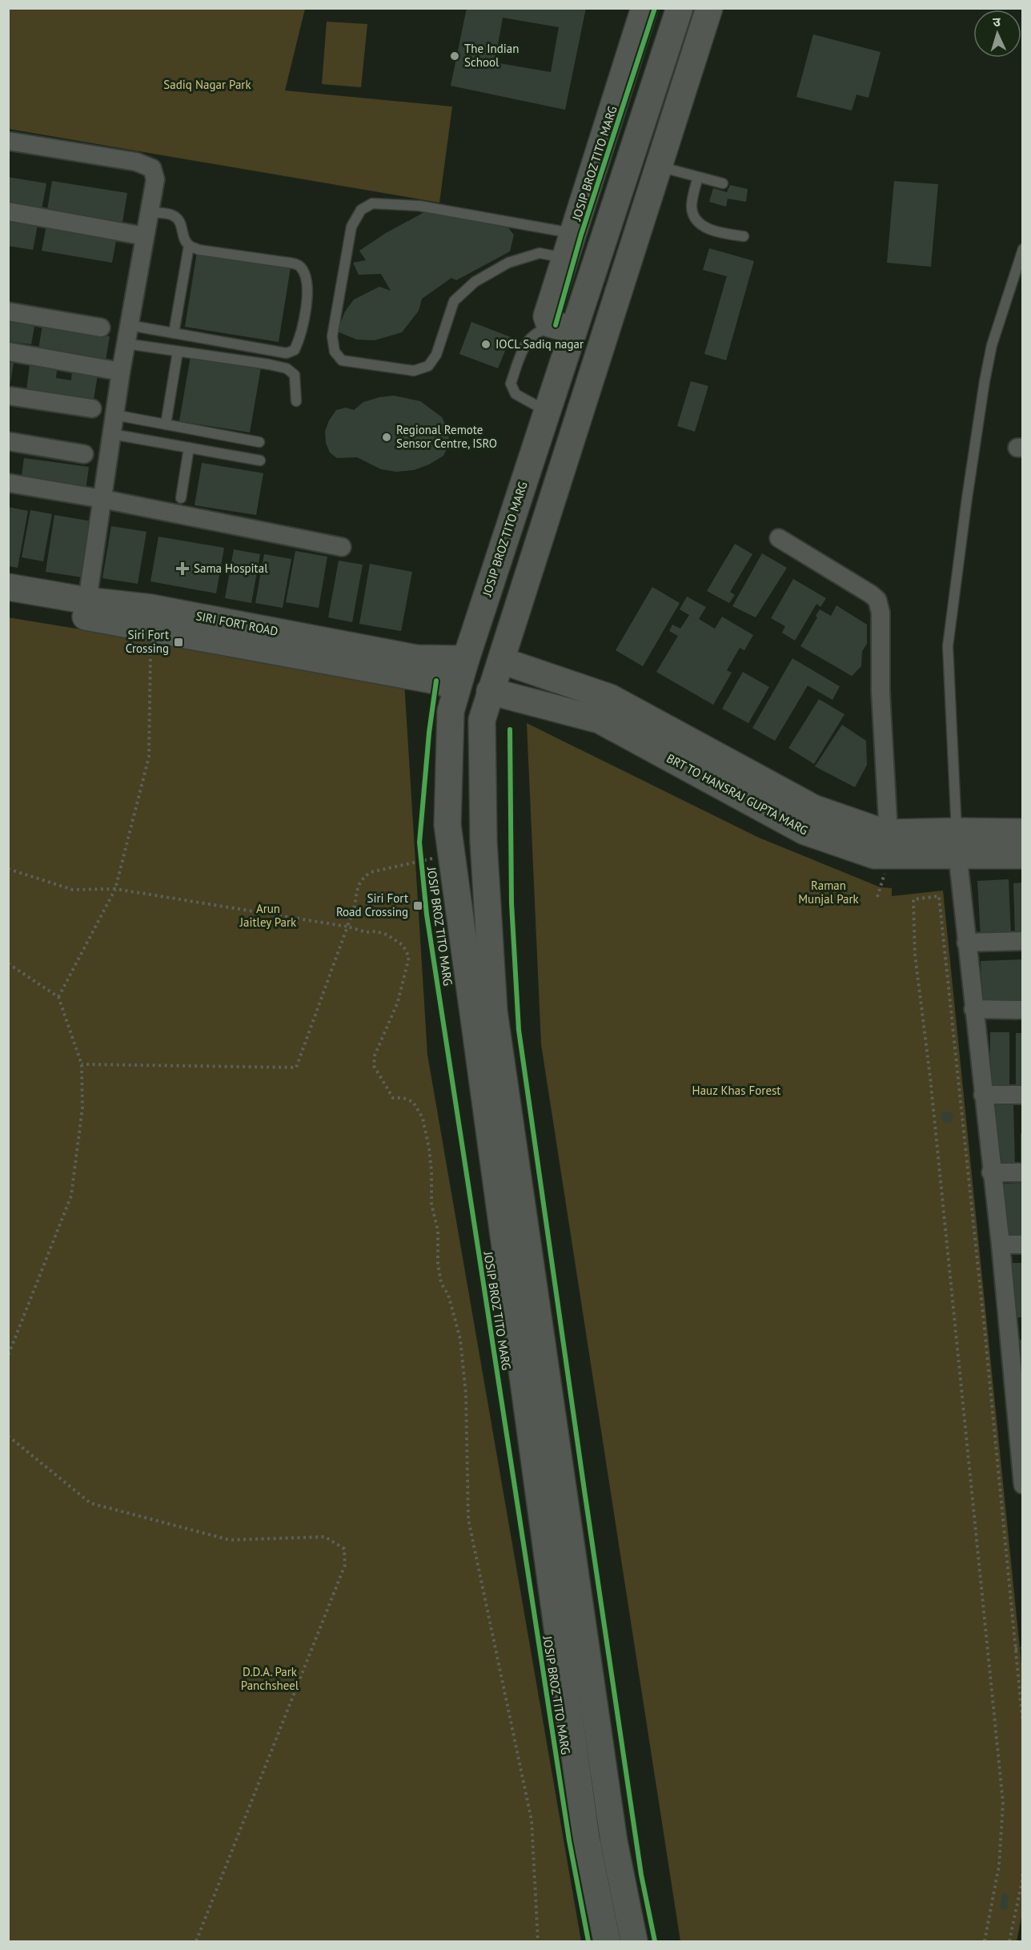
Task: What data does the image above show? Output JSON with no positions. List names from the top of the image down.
{
  "streets": {
    "main road": ["JOSIP BROZ TITO MARG", "SIRI FORT ROAD", "BRT TO HANSRAJ GUPTA MARG"]
  },
  "crossings": [
    ["JOSIP BROZ TITO MARG", "SIRI FORT ROAD"]
  ],
  "parks": [
    "Sadiq Nagar Park",
    "Raman Munjal Park",
    "Arun Jaitley Park",
    "Hauz Khas Forest",
    "D.D.A. Park Panchsheel"
  ],
  "places": {
    "other": ["The Indian School", "IOCL Sadiq nagar", "Regional Remote Sensor Centre, ISRO"],
    "health": ["Sama Hospital"],
    "transit": ["Siri Fort Crossing", "Siri Fort Road Crossing"]
  },
  "north": "top"
}
